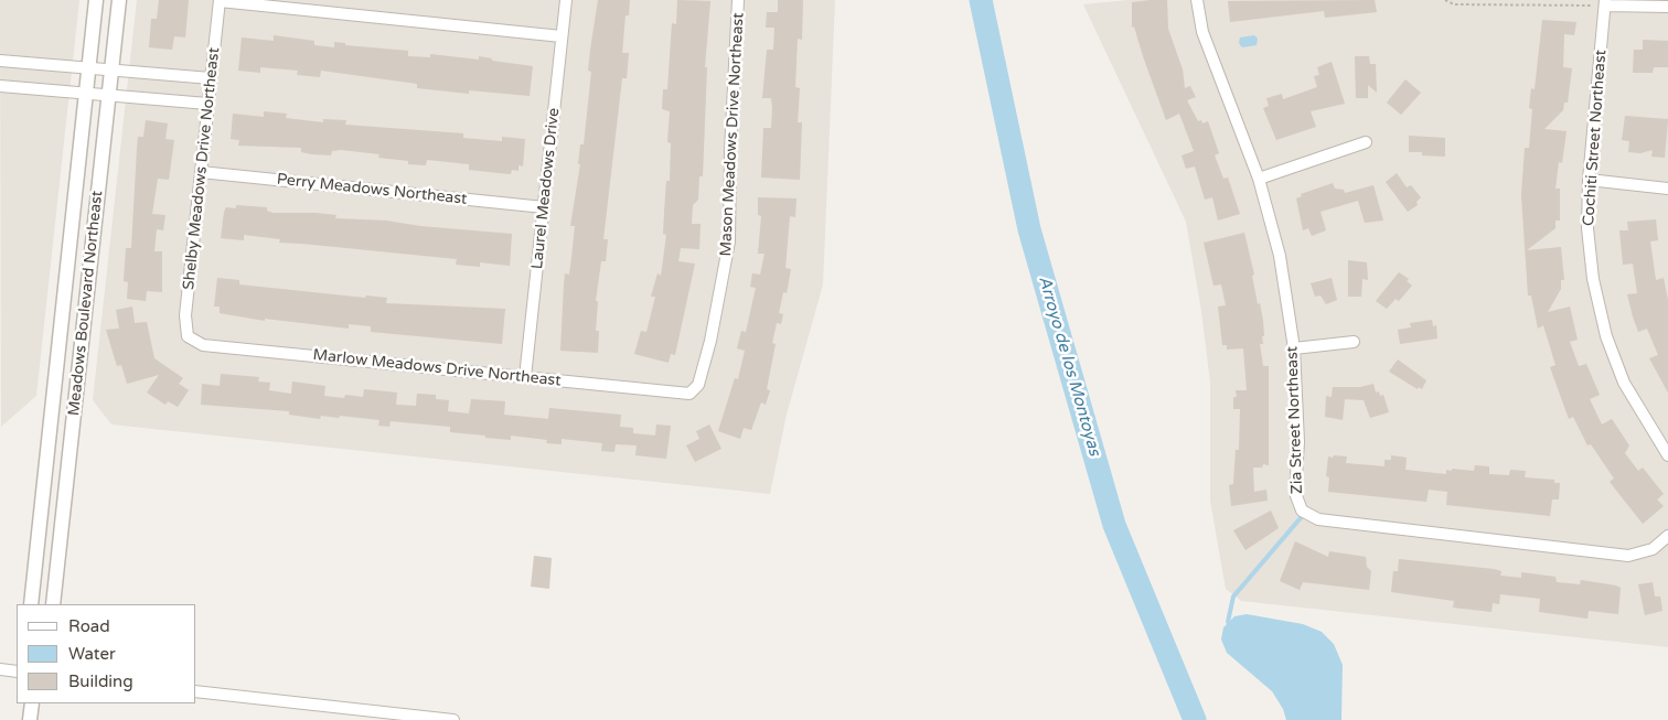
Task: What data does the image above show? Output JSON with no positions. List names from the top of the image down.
{
  "streets": {
    "street": [
      "Mason Meadows Drive Northeast",
      "Cochiti Street Northeast",
      "Shelby Meadows Drive Northeast",
      "Laurel Meadows Drive",
      "Perry Meadows Northeast",
      "Meadows Boulevard Northeast",
      "Marlow Meadows Drive Northeast",
      "Zia Street Northeast"
    ]
  },
  "crossings": [
    ["Mason Meadows Drive Northeast", "Marlow Meadows Drive Northeast"],
    ["Shelby Meadows Drive Northeast", "Perry Meadows Northeast"],
    ["Shelby Meadows Drive Northeast", "Marlow Meadows Drive Northeast"],
    ["Laurel Meadows Drive", "Perry Meadows Northeast"],
    ["Laurel Meadows Drive", "Marlow Meadows Drive Northeast"]
  ],
  "water": ["Arroyo de los Montoyas"],
  "legend": ["Road", "Water", "Building"]
}
